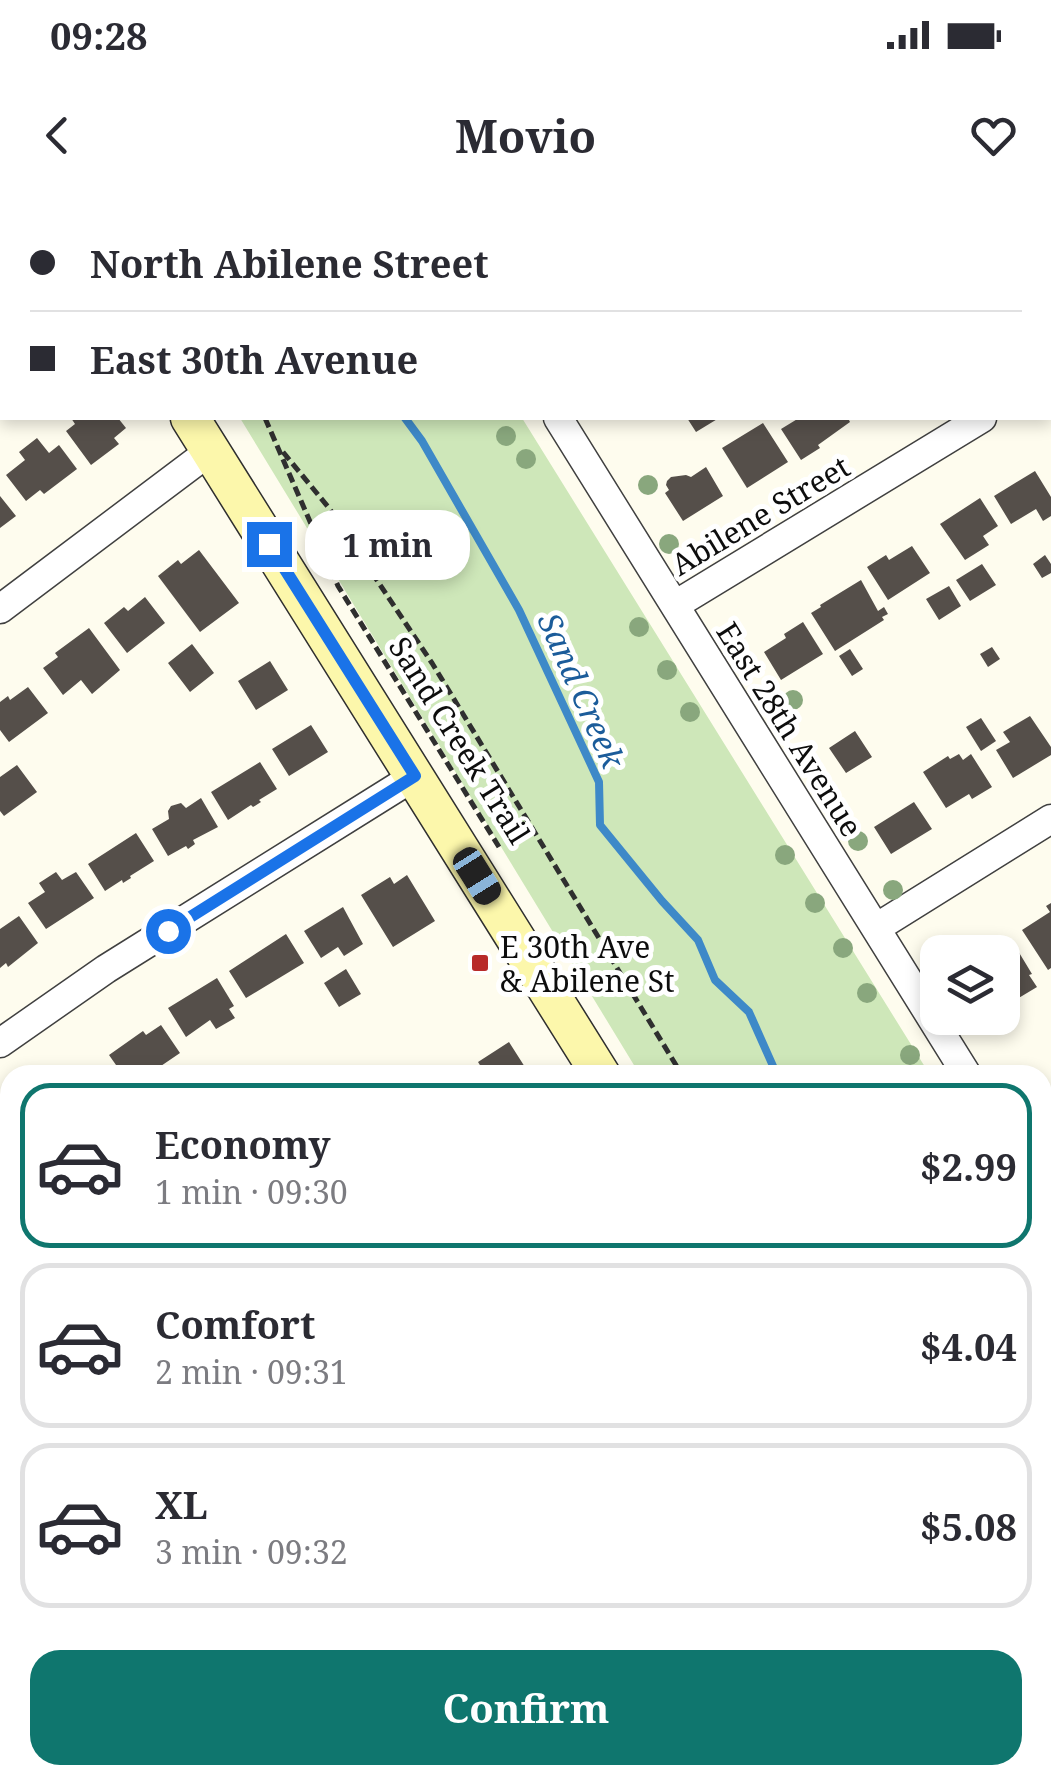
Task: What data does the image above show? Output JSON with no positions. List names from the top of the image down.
{
  "streets": {
    "street": ["Abilene Street", "East 28th Avenue"],
    "path": ["Sand Creek Trail"]
  },
  "crossings": [
    ["Abilene Street", "East 28th Avenue"]
  ],
  "water": ["Sand Creek"],
  "places": {
    "transit": ["E 30th Ave & Abilene St"]
  },
  "page": {
    "status": "09:28",
    "header": "Movio",
    "banner": ["North Abilene Street", "East 30th Avenue"],
    "bubble": "1 min",
    "list": [
      {
        "name": "Economy",
        "note": "1 min · 09:30",
        "value": "$2.99"
      },
      {
        "name": "Comfort",
        "note": "2 min · 09:31",
        "value": "$4.04"
      },
      {
        "name": "XL",
        "note": "3 min · 09:32",
        "value": "$5.08"
      }
    ],
    "buttons": "Confirm"
  }
}
